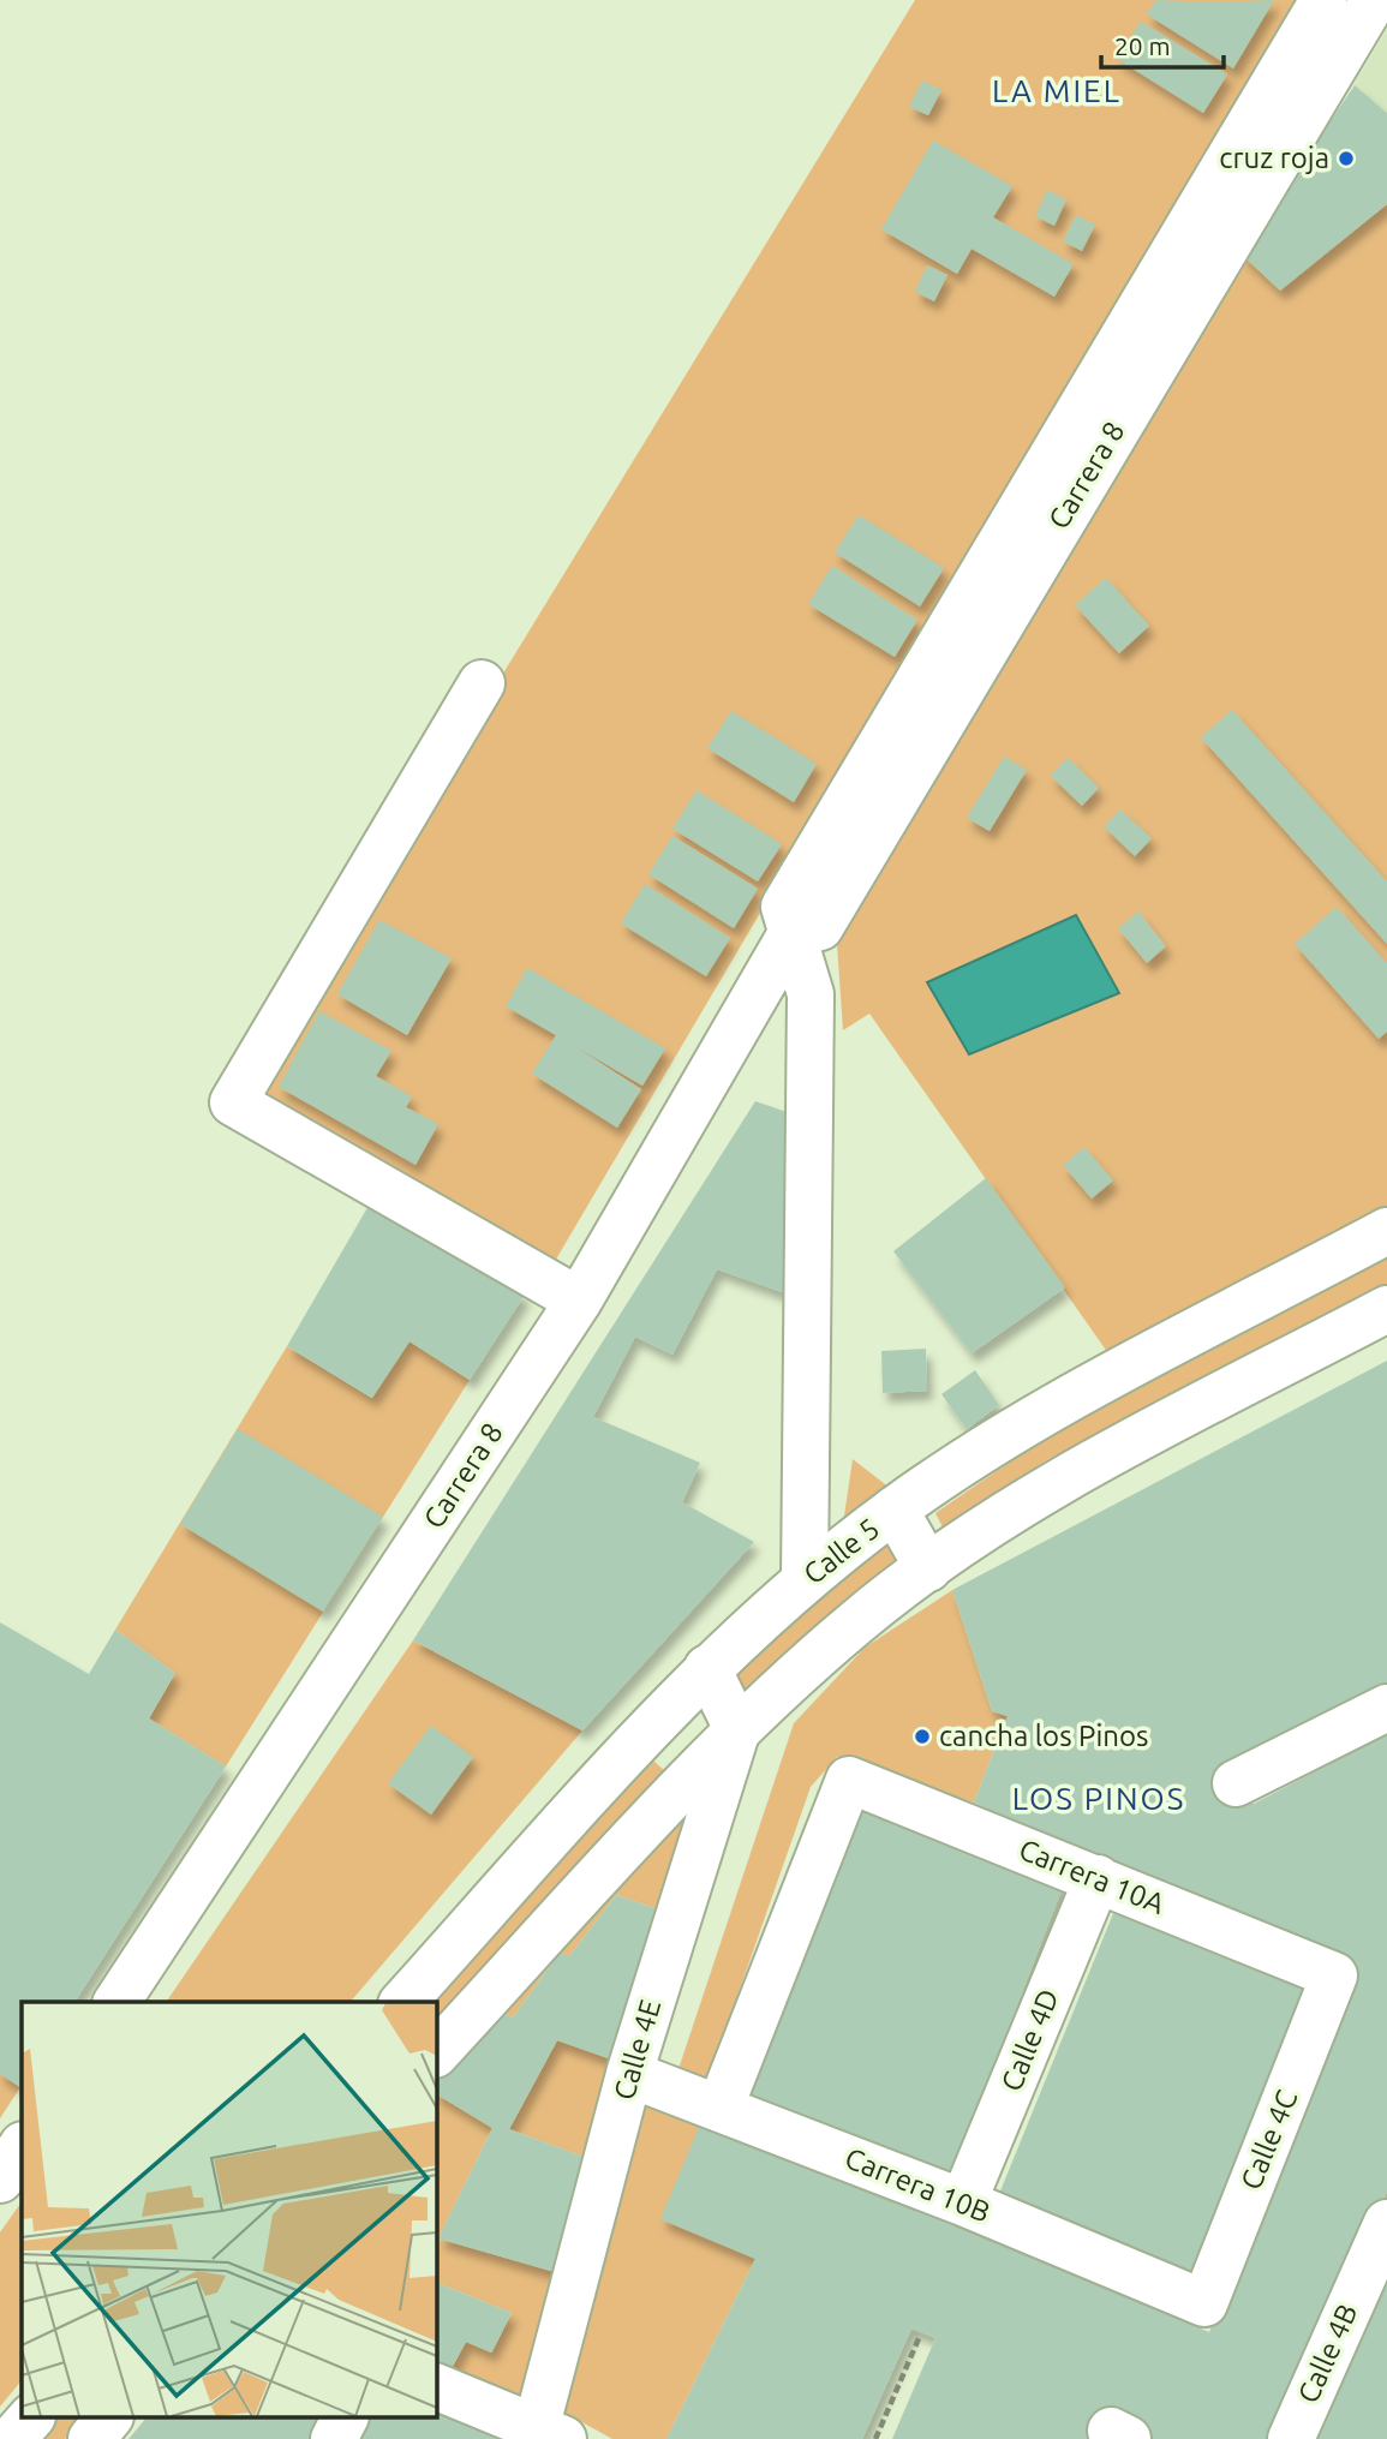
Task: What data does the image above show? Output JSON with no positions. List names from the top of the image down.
{
  "streets": {
    "street": [
      "Carrera 8",
      "Calle 5",
      "Carrera 10A",
      "Calle 4D",
      "Calle 4E",
      "Calle 4C",
      "Carrera 10B",
      "Calle 4B"
    ]
  },
  "crossings": [
    ["Carrera 10A", "Calle 4D"],
    ["Carrera 10A", "Calle 4C"],
    ["Carrera 10A", "Carrera 10B"],
    ["Calle 4D", "Carrera 10B"],
    ["Calle 4E", "Carrera 10B"],
    ["Calle 4C", "Carrera 10B"]
  ],
  "districts": ["LA MIEL", "LOS PINOS"],
  "places": ["cruz roja", "cancha los Pinos"],
  "scale_bar": "20 m"
}
